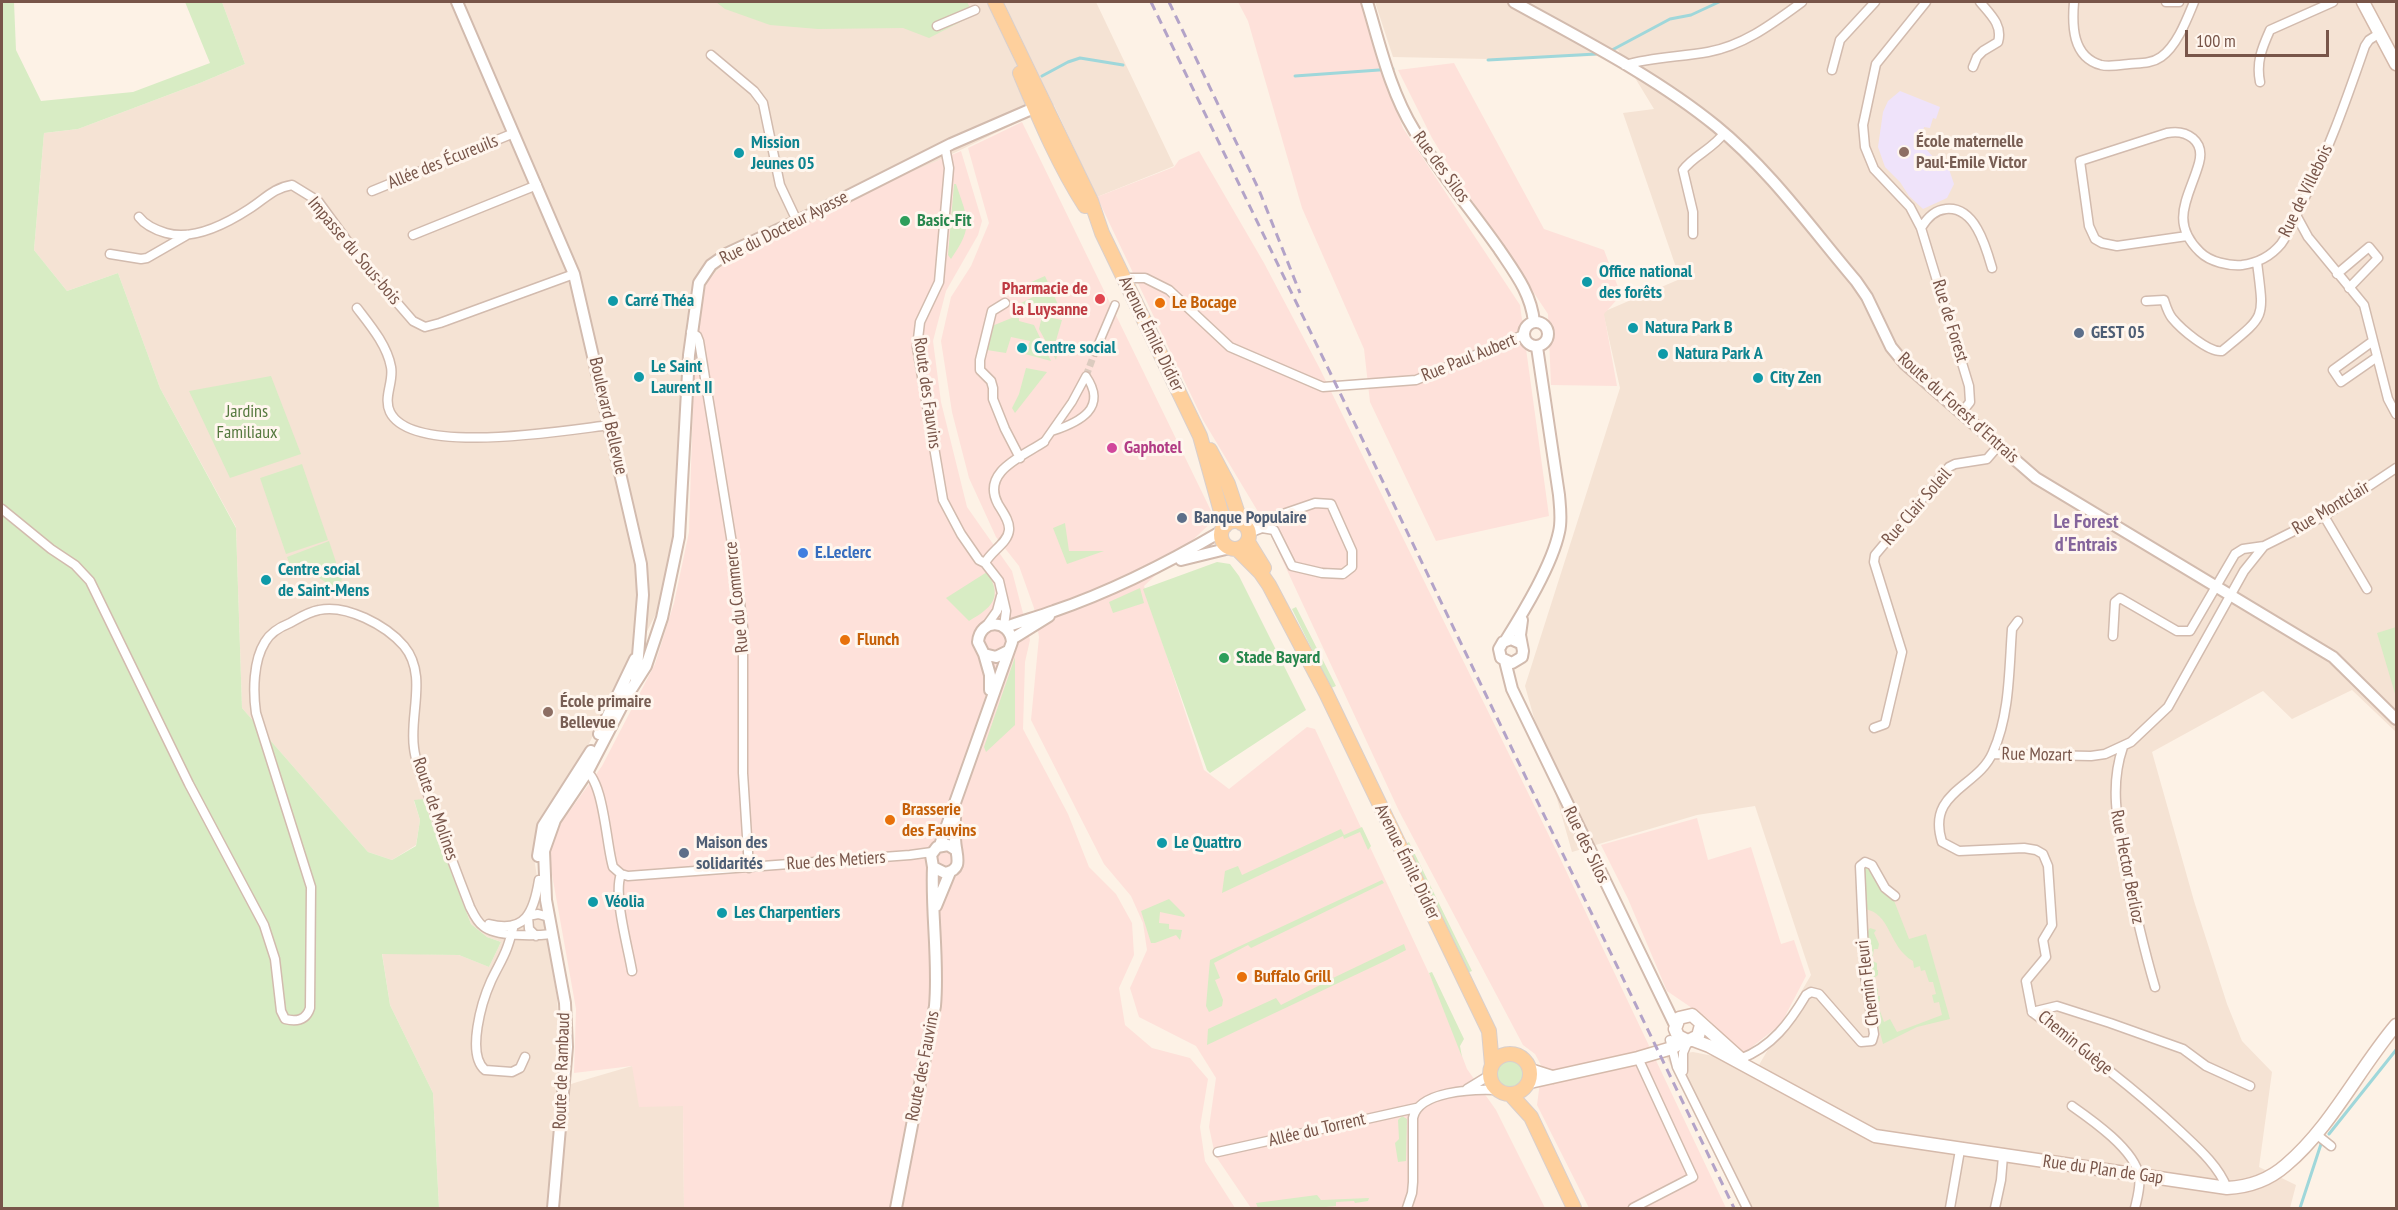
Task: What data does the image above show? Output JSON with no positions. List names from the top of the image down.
{
  "streets": {
    "main road": ["Avenue Émile Didier", "Rue du Plan de Gap"],
    "street": [
      "Allée des Écureuils",
      "Rue des Silos",
      "Rue de Villebois",
      "Rue du Docteur Ayasse",
      "Impasse du Sous-bois",
      "Rue de Forest",
      "Rue Paul Aubert",
      "Route des Fauvins",
      "Route du Forest d'Entrais",
      "Boulevard Bellevue",
      "Rue Clair Soleil",
      "Rue Montclair",
      "Rue du Commerce",
      "Rue Mozart",
      "Route de Molines",
      "Rue des Metiers",
      "Rue Hector Berlioz",
      "Chemin Fleuri",
      "Chemin Guège",
      "Route de Rambaud",
      "Allée du Torrent"
    ]
  },
  "crossings": [
    ["Allée des Écureuils", "Boulevard Bellevue"],
    ["Rue des Silos", "Rue Paul Aubert"],
    ["Rue du Docteur Ayasse", "Avenue Émile Didier"],
    ["Rue du Docteur Ayasse", "Route des Fauvins"],
    ["Rue du Docteur Ayasse", "Rue du Commerce"],
    ["Rue du Docteur Ayasse", "Route de Rambaud"],
    ["Impasse du Sous-bois", "Boulevard Bellevue"],
    ["Rue de Forest", "Route du Forest d'Entrais"],
    ["Avenue Émile Didier", "Rue Paul Aubert"],
    ["Route des Fauvins", "Rue des Metiers"],
    ["Route du Forest d'Entrais", "Rue Clair Soleil"],
    ["Route du Forest d'Entrais", "Rue Montclair"],
    ["Route du Forest d'Entrais", "Rue Mozart"],
    ["Boulevard Bellevue", "Route de Rambaud"],
    ["Rue Montclair", "Rue Mozart"],
    ["Rue du Commerce", "Rue des Metiers"],
    ["Rue Mozart", "Rue Hector Berlioz"],
    ["Rue Mozart", "Chemin Guège"],
    ["Chemin Guège", "Rue du Plan de Gap"]
  ],
  "districts": ["Le Forest d'Entrais"],
  "parks": ["Jardins Familiaux"],
  "places": [
    "École maternelle Paul-Emile Victor",
    "Mission Jeunes 05",
    "Basic-Fit",
    "Office national des forêts",
    "Pharmacie de la Luysanne",
    "Carré Théa",
    "Le Bocage",
    "Natura Park B",
    "GEST 05",
    "Centre social",
    "Natura Park A",
    "Le Saint Laurent II",
    "City Zen",
    "Gaphotel",
    "Banque Populaire",
    "E.Leclerc",
    "Centre social de Saint-Mens",
    "Flunch",
    "Stade Bayard",
    "École primaire Bellevue",
    "Brasserie des Fauvins",
    "Le Quattro",
    "Maison des solidarités",
    "Véolia",
    "Les Charpentiers",
    "Buffalo Grill"
  ],
  "scale_bar": "100 m"
}
